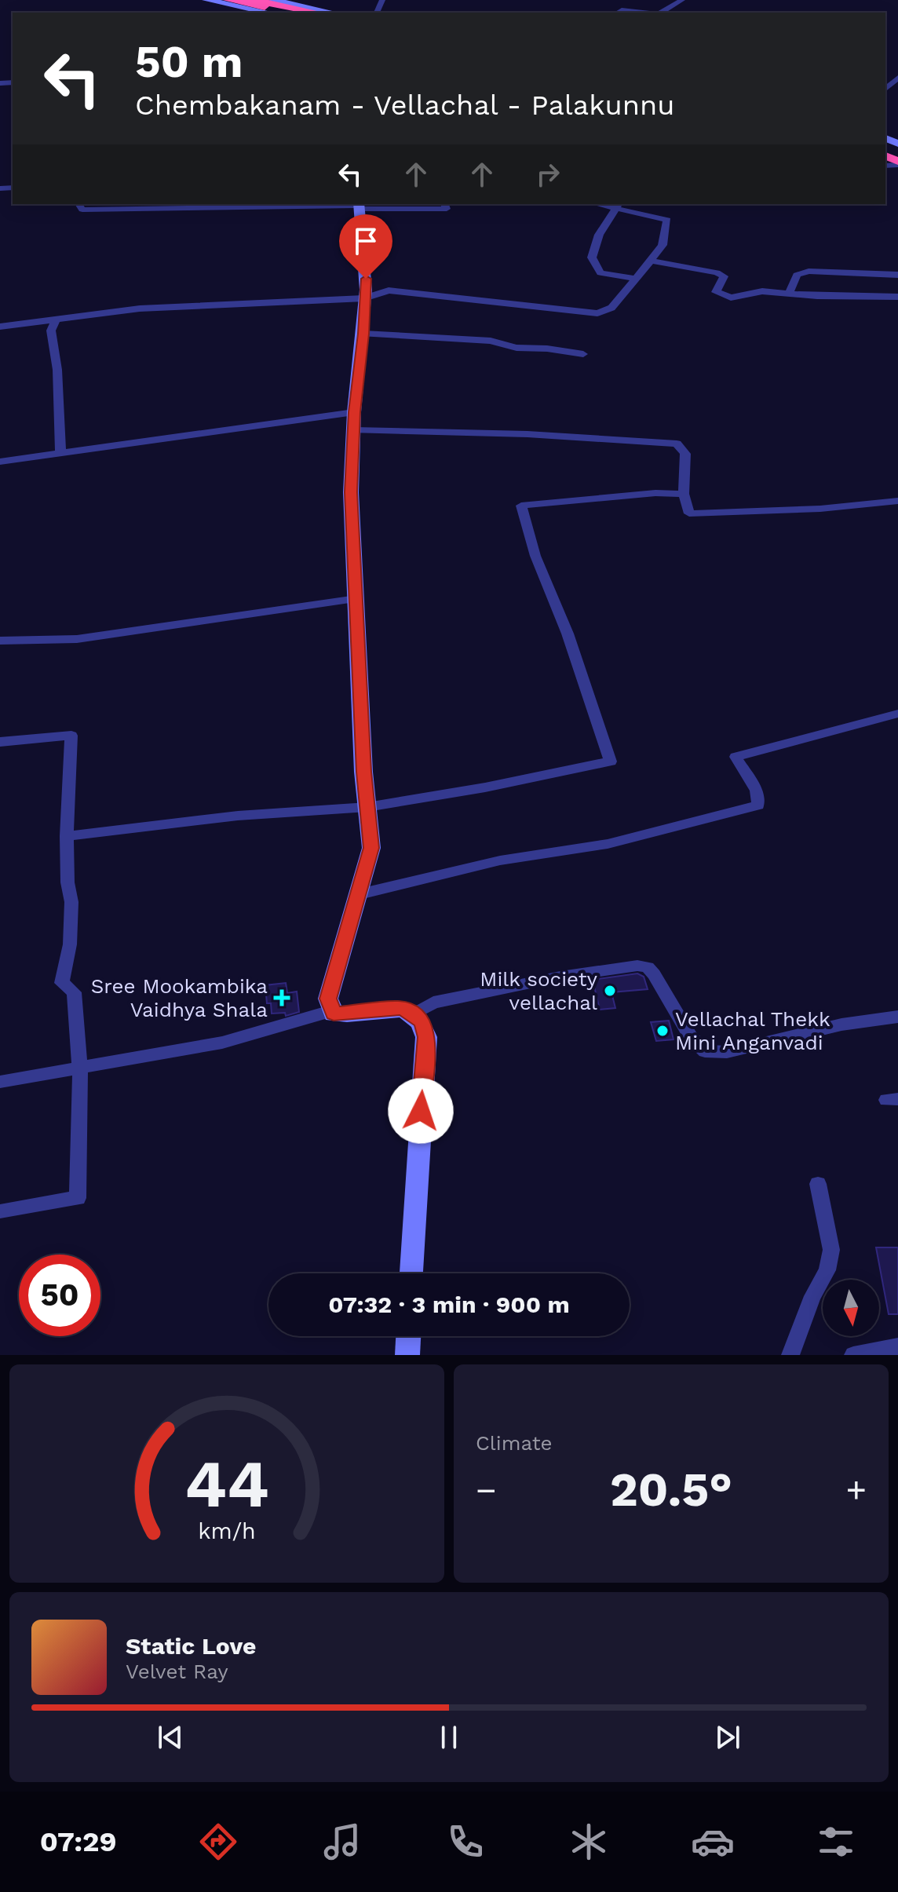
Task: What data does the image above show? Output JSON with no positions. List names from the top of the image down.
{
  "places": {
    "other": ["Milk society vellachal", "Vellachal Thekk Mini Anganvadi"],
    "health": ["Sree Mookambika Vaidhya Shala"]
  },
  "north": "bottom",
  "page": {
    "turn": ["50 m", "Chembakanam - Vellachal - Palakunnu"],
    "limit": "50",
    "trip": "07:32 · 3 min · 900 m",
    "tile": "Climate",
    "heat": ["−", "20.5°", "+"],
    "song": ["Static Love", "Velvet Ray"],
    "tabs": "07:29",
    "gauge": ["44", "km/h"]
  }
}
